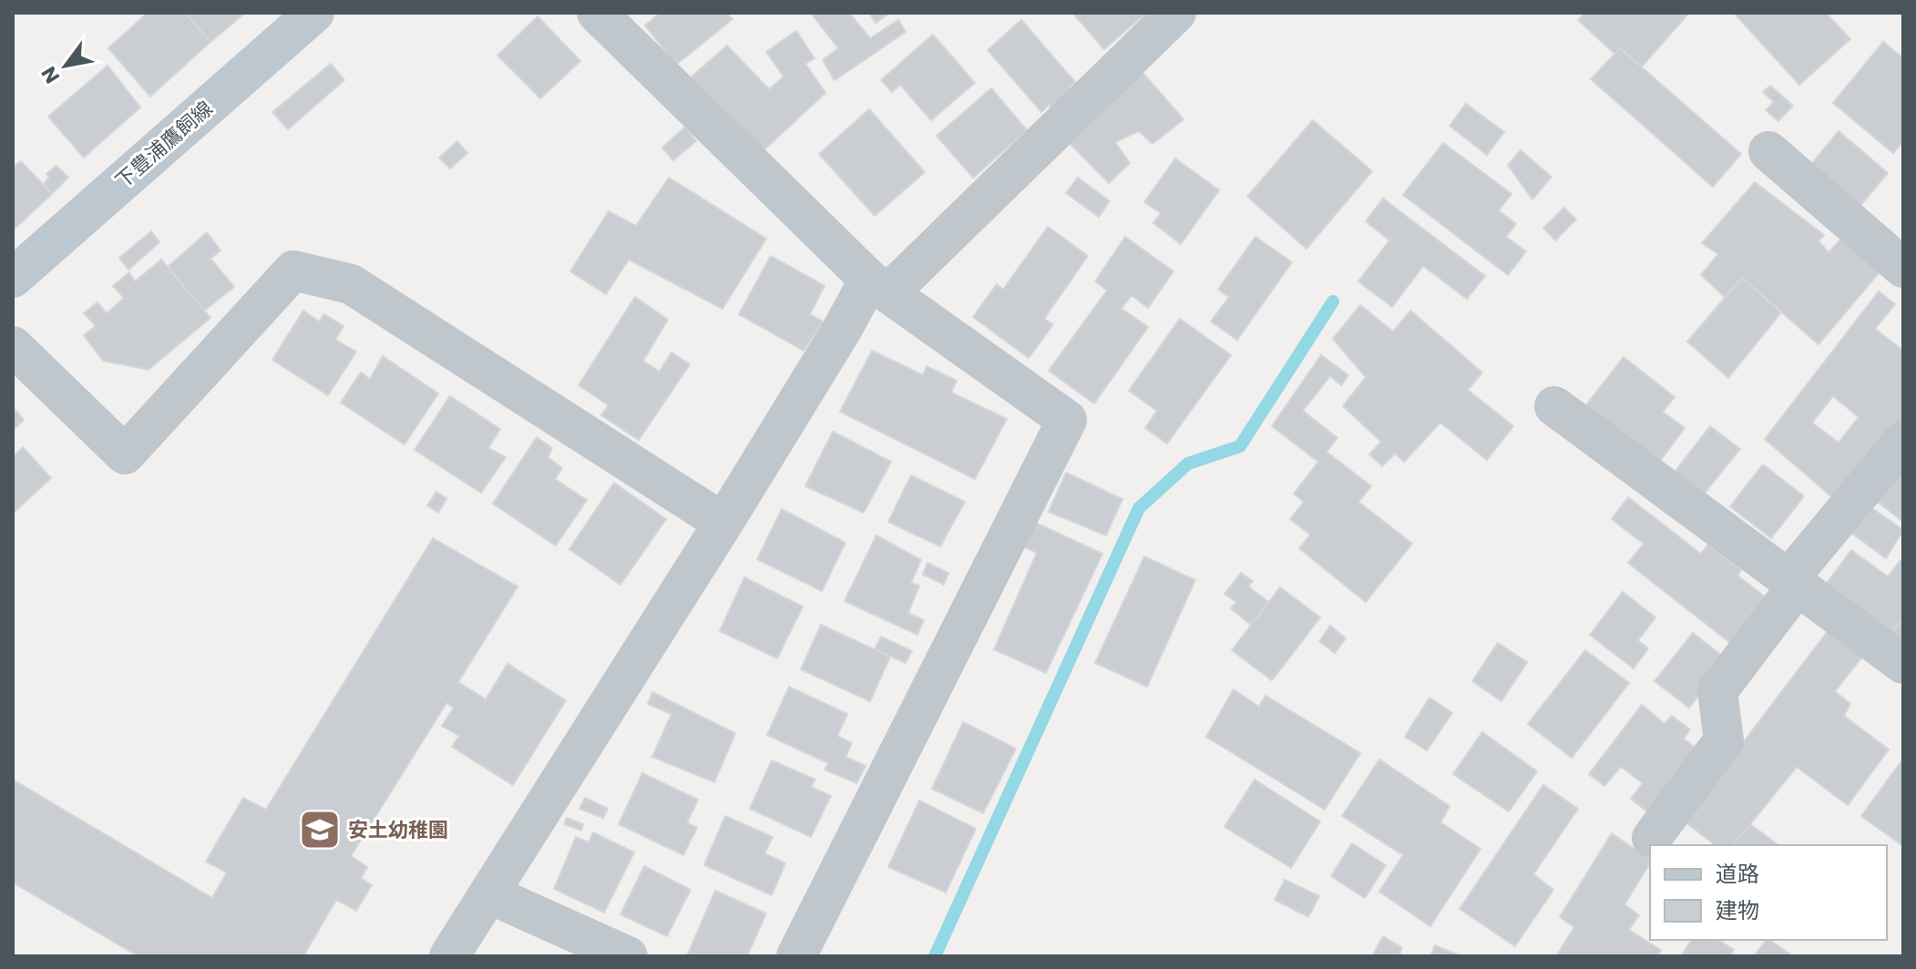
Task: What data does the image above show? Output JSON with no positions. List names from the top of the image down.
{
  "streets": {
    "main road": ["下豊浦鷹飼線"]
  },
  "places": {
    "school or university": ["安土幼稚園"]
  },
  "legend": ["道路", "建物"],
  "north": "bottom left"
}
